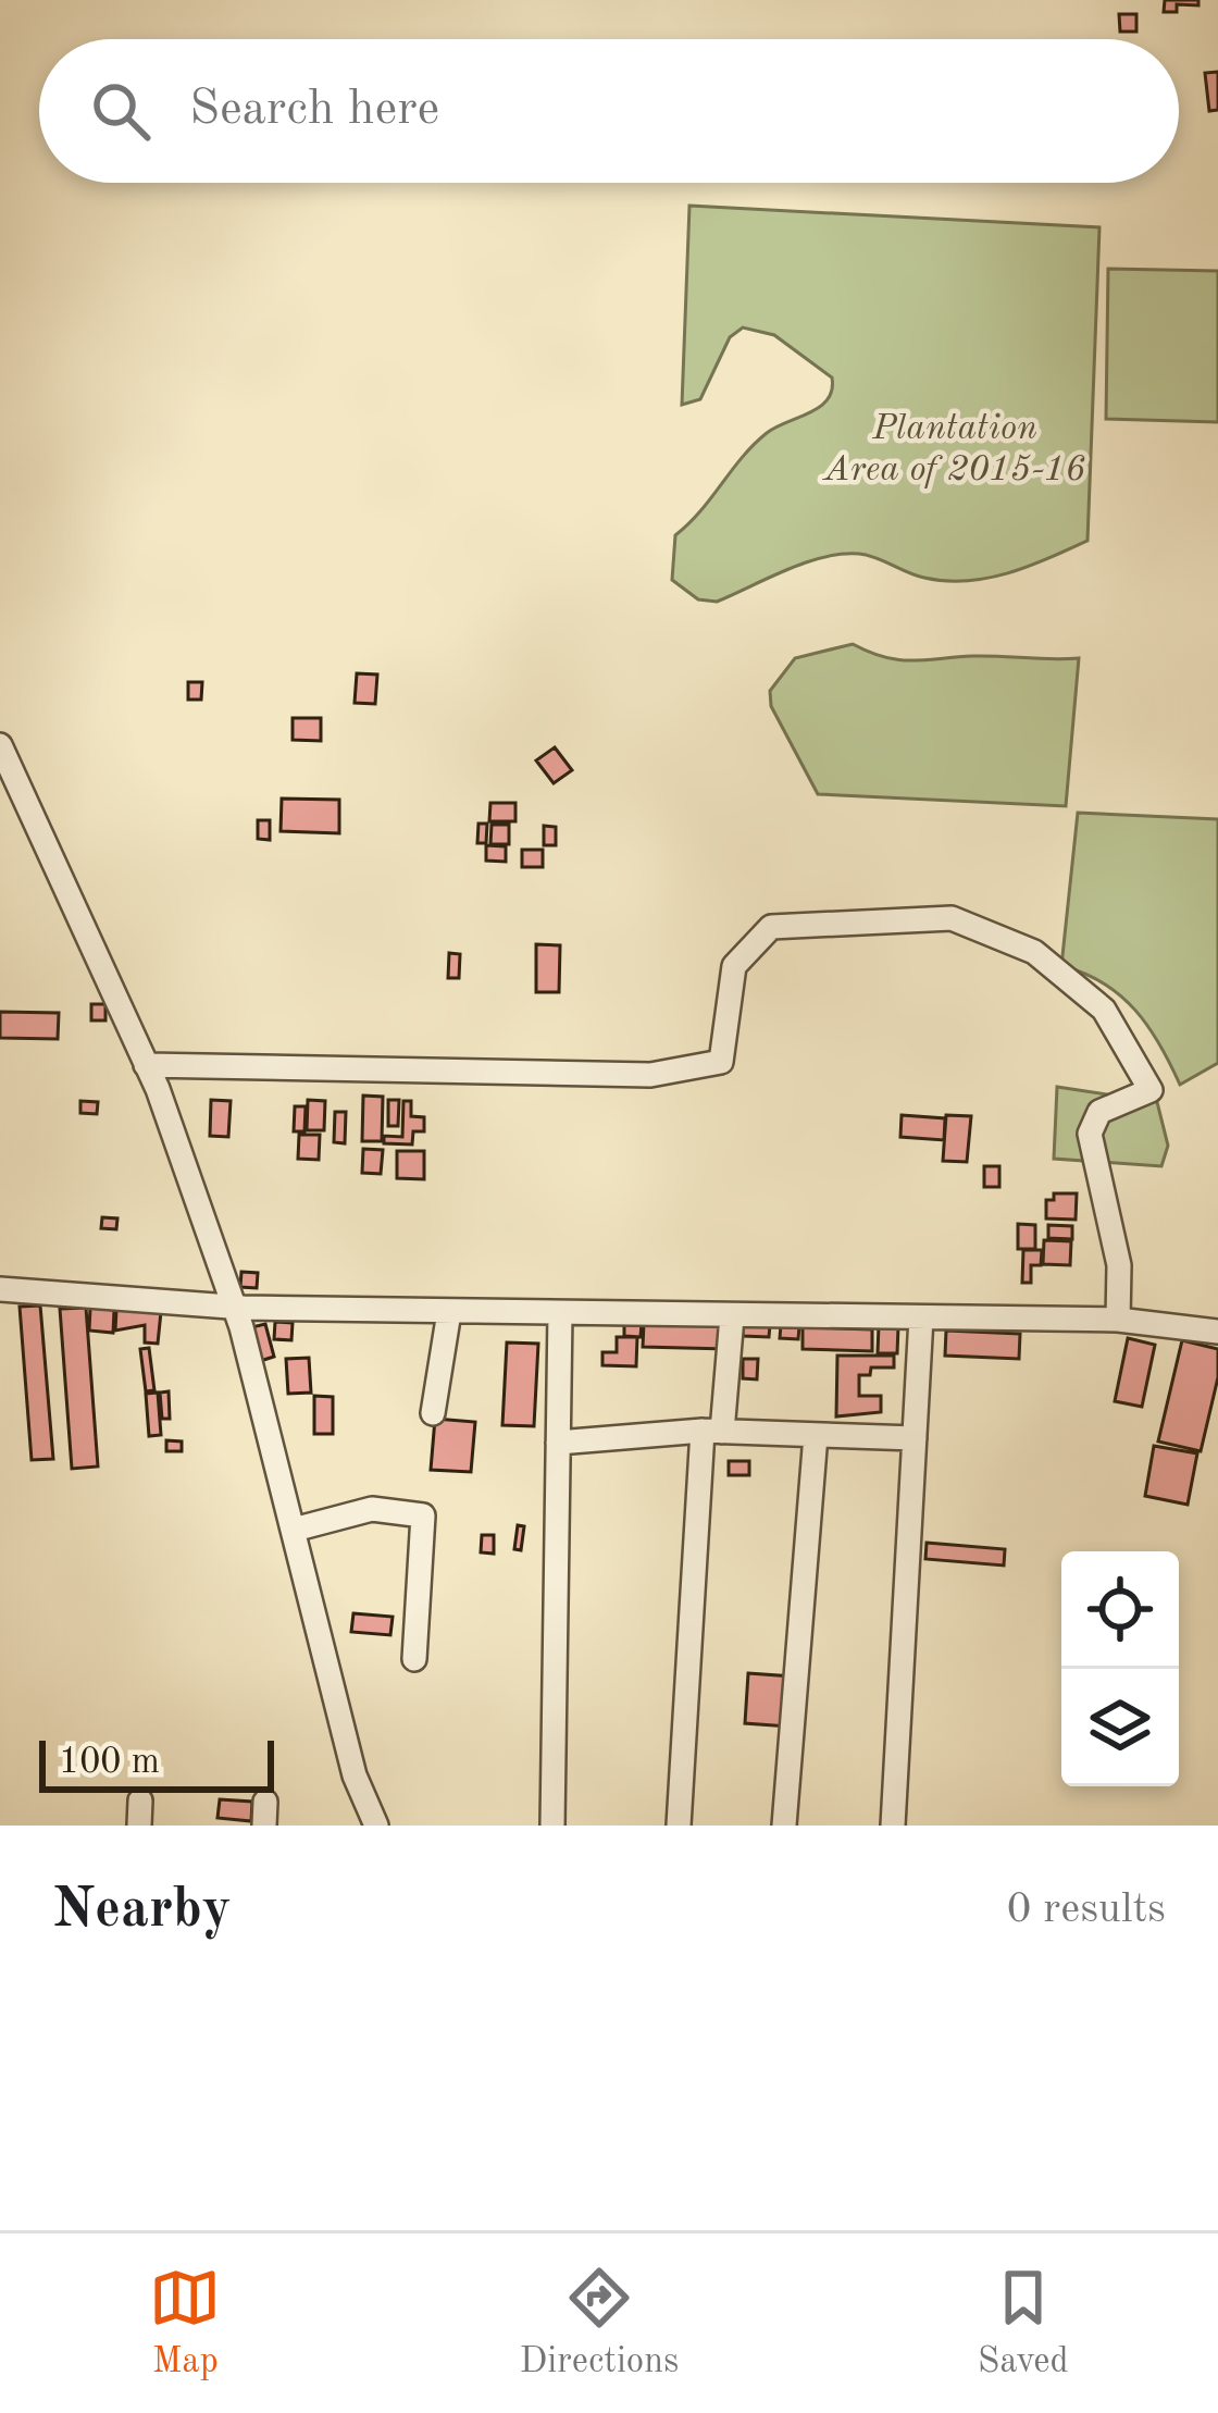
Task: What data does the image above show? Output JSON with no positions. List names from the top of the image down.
{
  "parks": ["Plantation Area of 2015-16"],
  "scale_bar": "100 m",
  "page": {
    "search": "Search here",
    "scale": "100 m",
    "heading": ["Nearby", "0 results"],
    "nav": ["Map", "Directions", "Saved"]
  }
}
